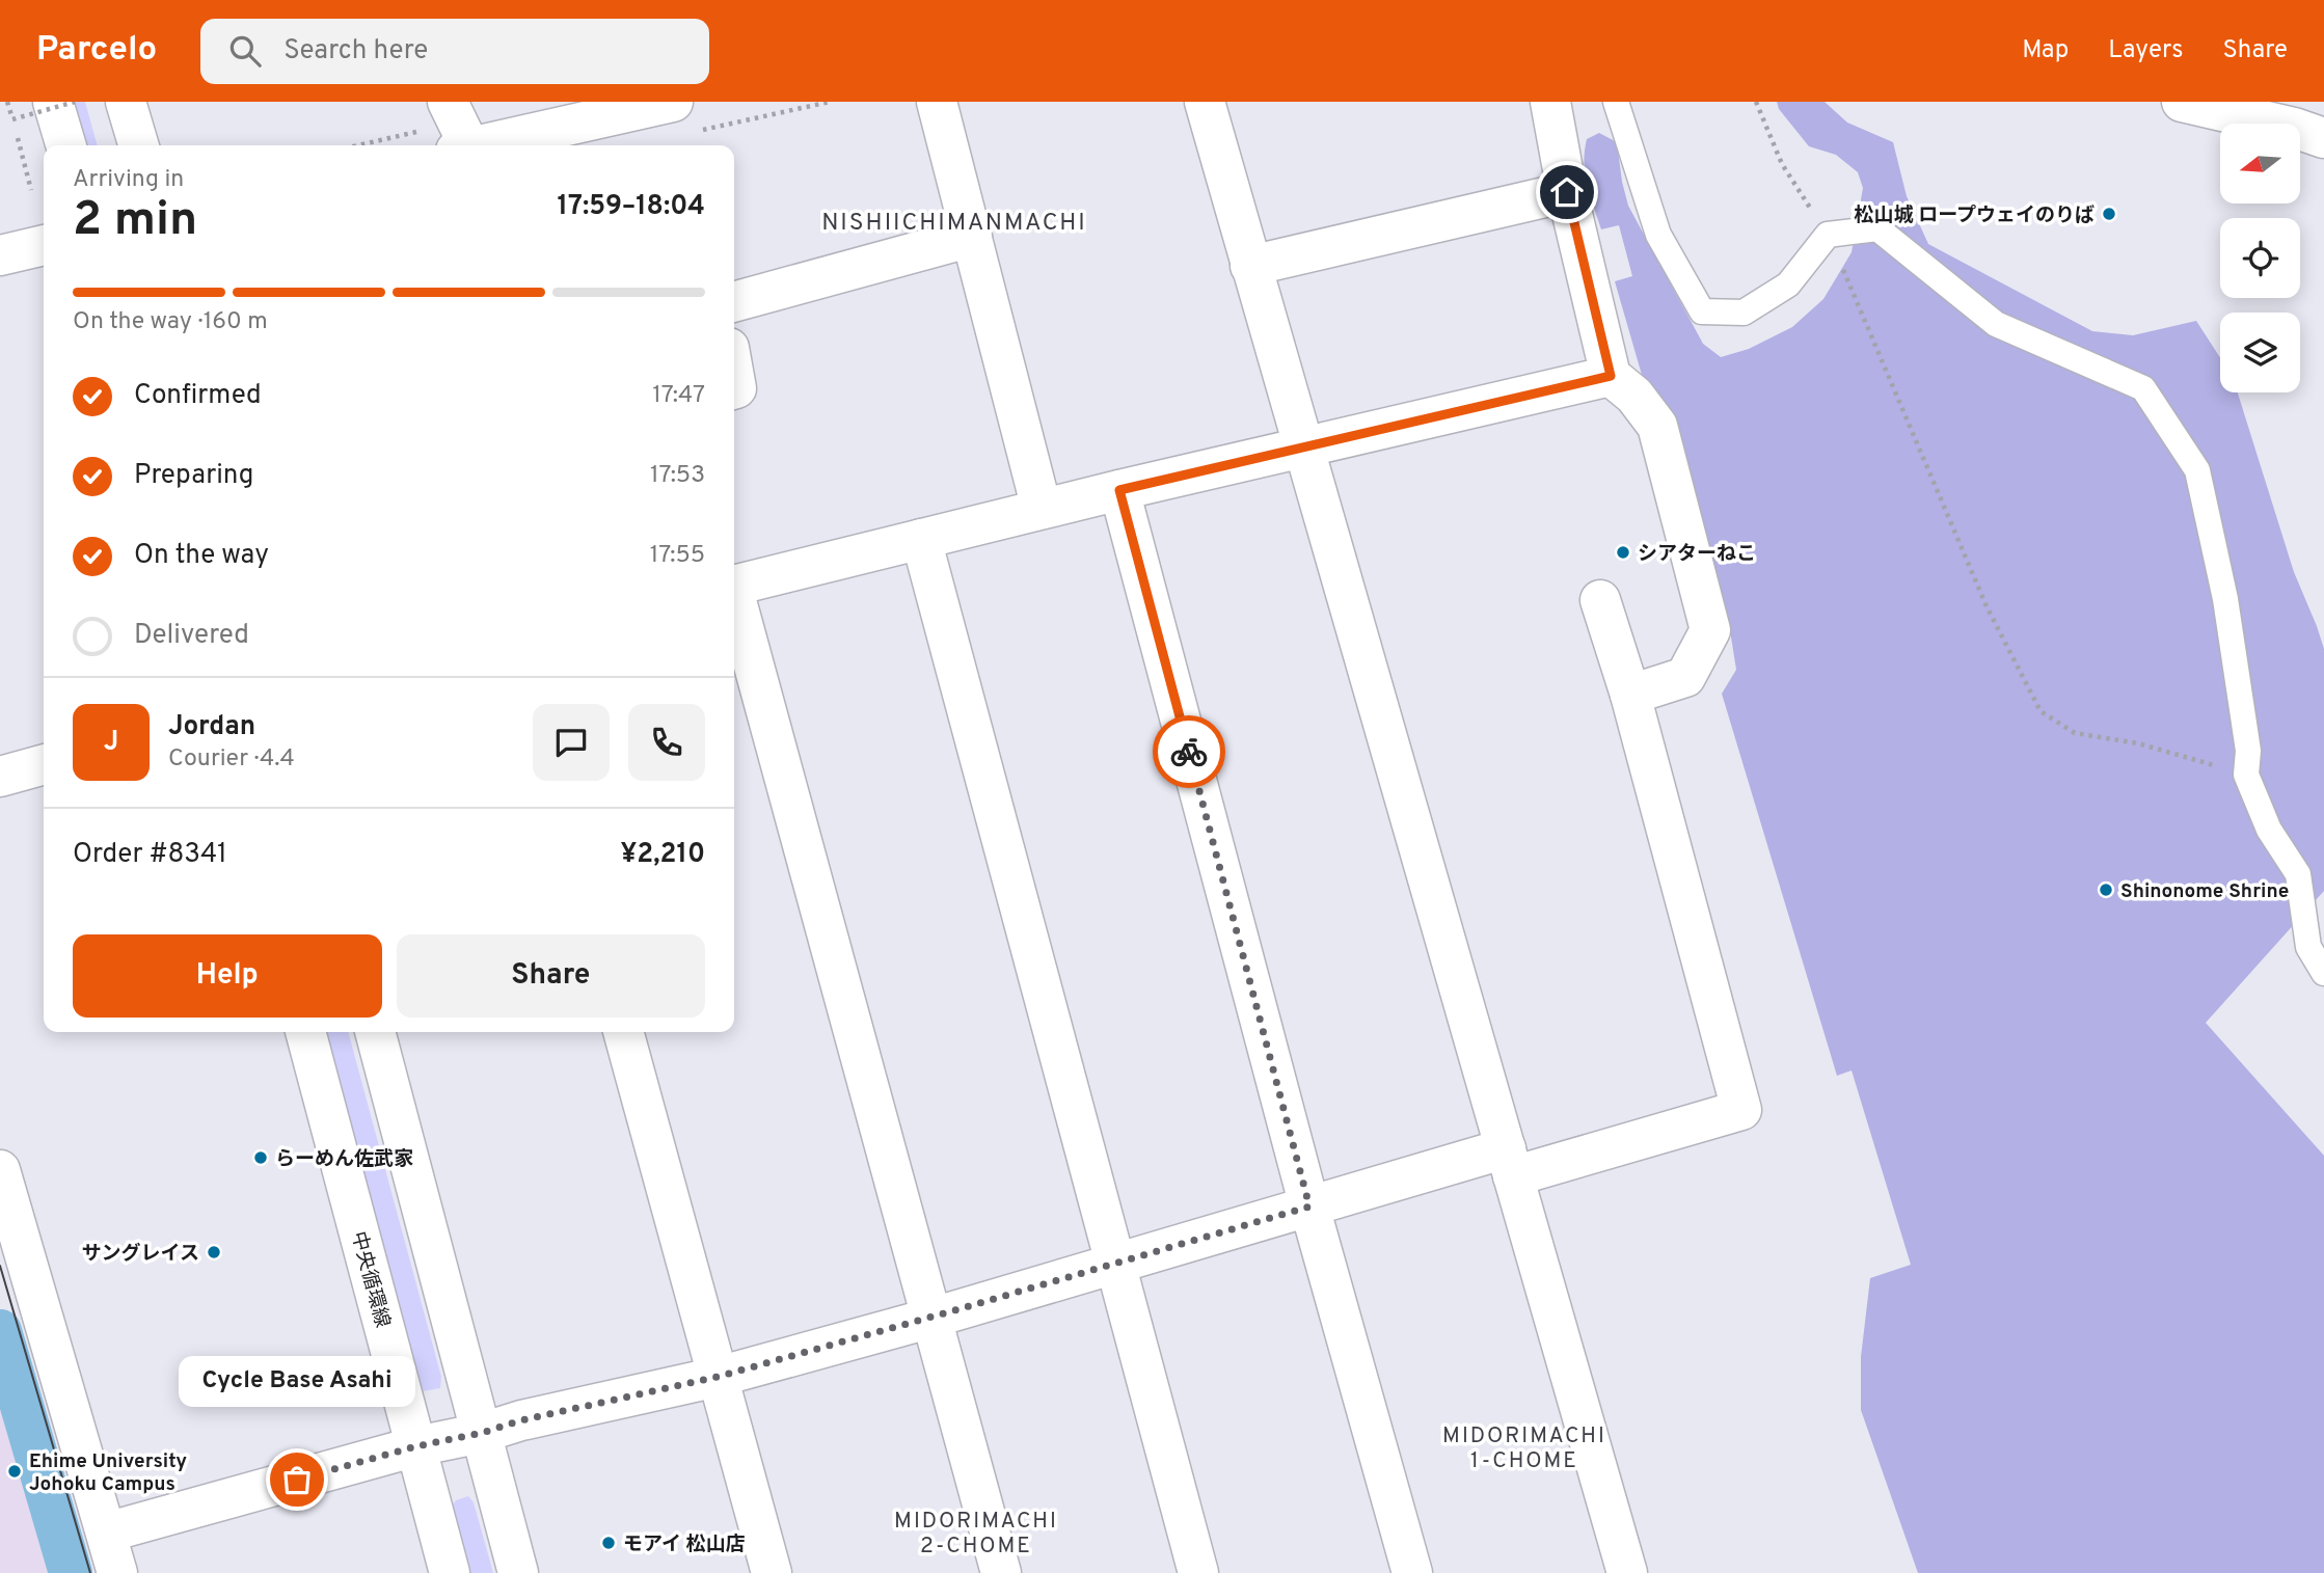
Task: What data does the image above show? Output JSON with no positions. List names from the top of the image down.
{
  "streets": {
    "street": ["中央循環線"]
  },
  "districts": ["NISHIICHIMANMACHI", "MIDORIMACHI 1-CHOME", "MIDORIMACHI 2-CHOME"],
  "places": [
    "松山城 ロープウェイのりば",
    "シアターねこ",
    "Shinonome Shrine",
    "らーめん佐武家",
    "サングレイス",
    "Ehime University Johoku Campus",
    "Cycle Base Asahi",
    "モアイ 松山店"
  ],
  "north": "left",
  "page": {
    "header": "Parcelo",
    "search": "Search here",
    "nav": ["Map", "Layers", "Share"],
    "heading": ["2 min", "Arriving in", "17:59–18:04"],
    "panel": [
      "Jordan",
      "Courier · 4.4",
      "Order #8341",
      "¥2,210"
    ],
    "bar": "On the way · 160 m",
    "list": [
      ["Confirmed", "17:47"],
      ["Preparing", "17:53"],
      ["On the way", "17:55"],
      "Delivered"
    ],
    "round": "J",
    "buttons": ["Help", "Share"],
    "bubble": "Cycle Base Asahi"
  }
}
